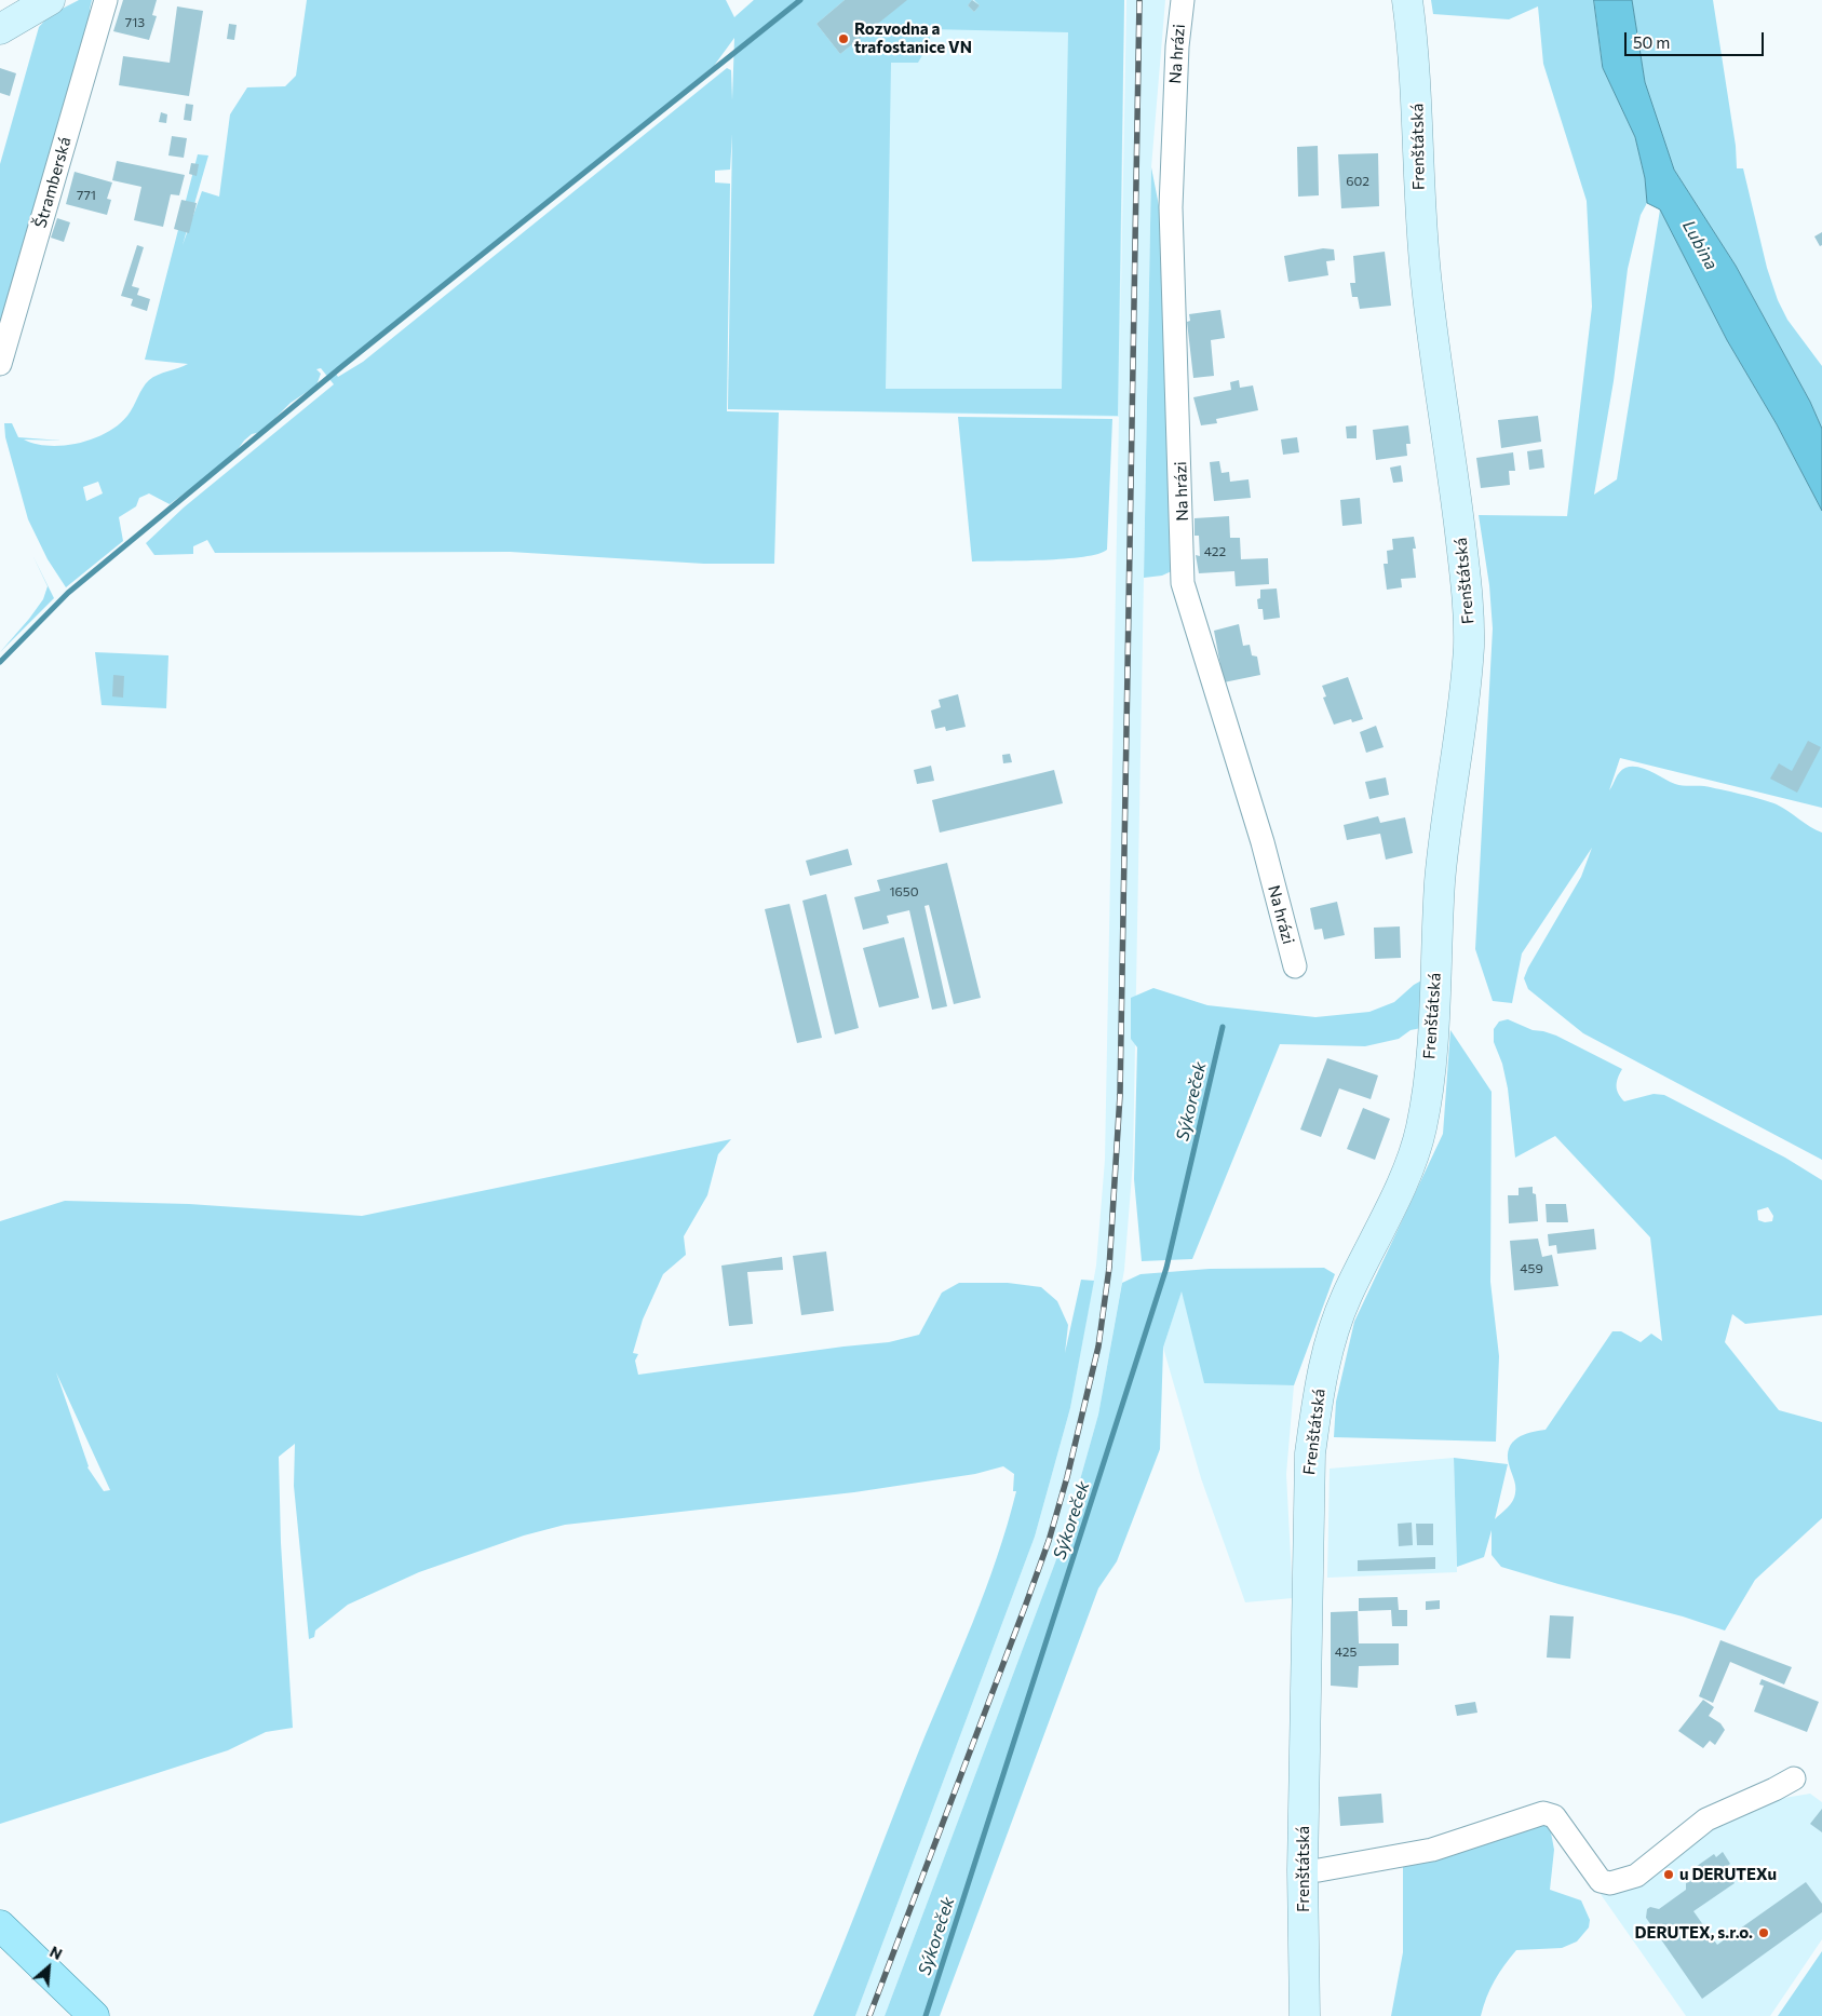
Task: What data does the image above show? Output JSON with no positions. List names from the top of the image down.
{
  "streets": {
    "main road": ["Frenštátská"],
    "street": ["Na hrázi", "Štramberská"]
  },
  "water": ["Lubina", "Sýkoreček"],
  "places": ["Rozvodna a trafostanice VN", "u DERUTEXu", "DERUTEX, s.r.o."],
  "house_numbers": [
    "713",
    "602",
    "771",
    "422",
    "1650",
    "459",
    "425"
  ],
  "scale_bar": "50 m",
  "north": "top right"
}
